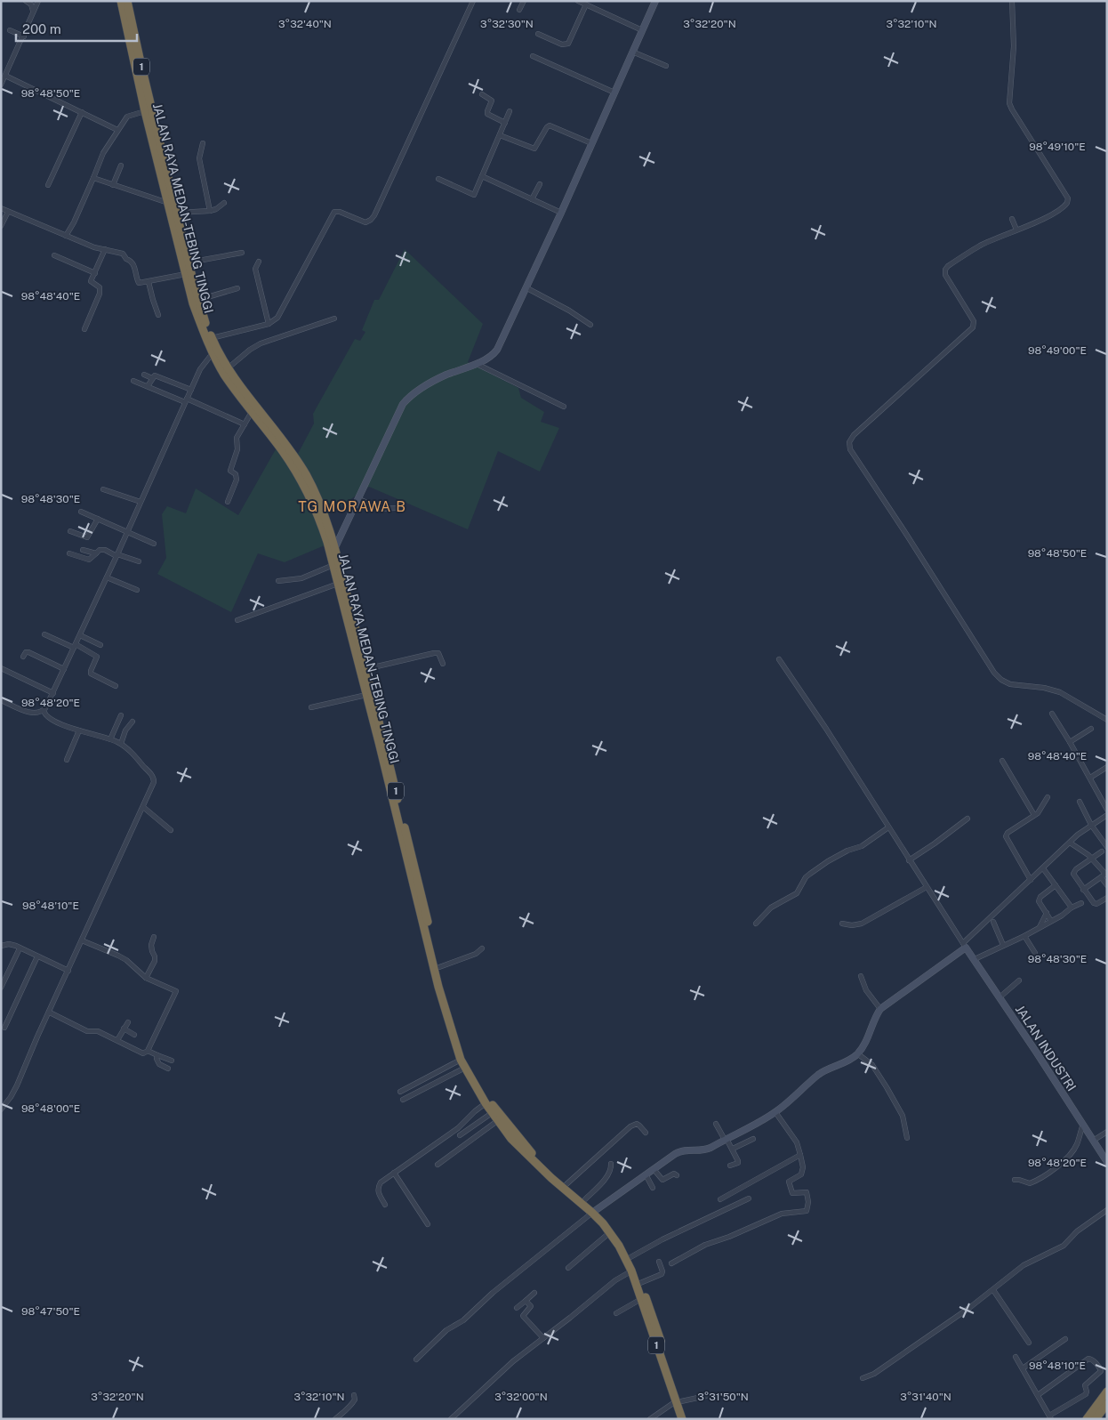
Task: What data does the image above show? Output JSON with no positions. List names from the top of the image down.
{
  "streets": {
    "highway": ["1", "JALAN RAYA MEDAN-TEBING TINGGI"],
    "street": ["JALAN INDUSTRI"]
  },
  "districts": ["TG MORAWA B"],
  "scale_bar": "200 m",
  "coordinates": [
    "3°32'40\"N",
    "3°32'30\"N",
    "3°32'20\"N",
    "3°32'10\"N",
    "98°48'50\"E",
    "98°49'10\"E",
    "98°48'40\"E",
    "98°49'00\"E",
    "98°48'30\"E",
    "98°48'20\"E",
    "98°48'10\"E",
    "98°48'00\"E",
    "98°47'50\"E",
    "3°32'00\"N",
    "3°31'50\"N",
    "3°31'40\"N"
  ]
}
